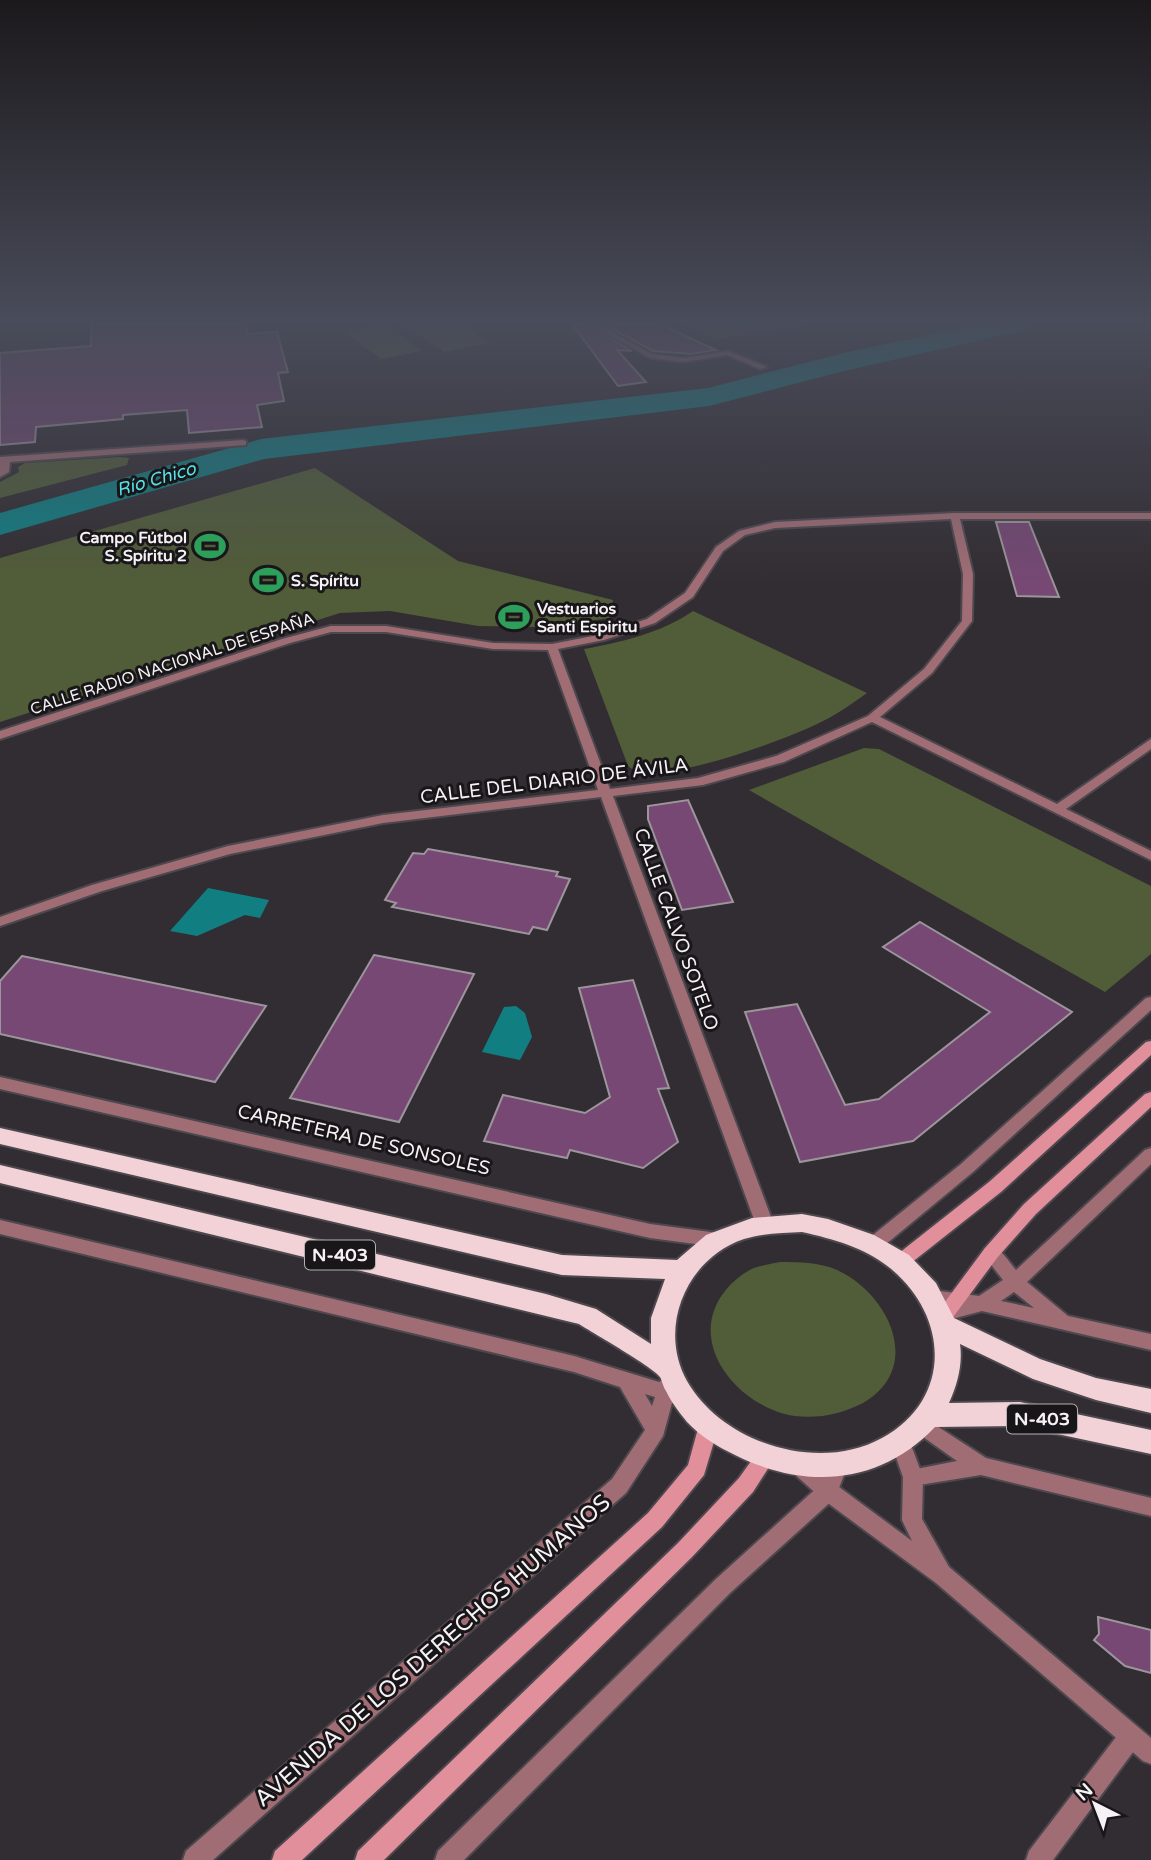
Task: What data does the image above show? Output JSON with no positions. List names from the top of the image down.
{
  "streets": {
    "highway": ["N-403"],
    "street": [
      "CALLE RADIO NACIONAL DE ESPAÑA",
      "CALLE DEL DIARIO DE ÁVILA",
      "CALLE CALVO SOTELO",
      "CARRETERA DE SONSOLES",
      "AVENIDA DE LOS DERECHOS HUMANOS"
    ]
  },
  "crossings": [
    ["CALLE RADIO NACIONAL DE ESPAÑA", "CALLE DEL DIARIO DE ÁVILA"],
    ["CALLE RADIO NACIONAL DE ESPAÑA", "CALLE CALVO SOTELO"],
    ["CALLE DEL DIARIO DE ÁVILA", "CALLE CALVO SOTELO"],
    ["CALLE CALVO SOTELO", "N-403"],
    ["CARRETERA DE SONSOLES", "N-403"],
    ["N-403", "AVENIDA DE LOS DERECHOS HUMANOS"]
  ],
  "water": ["Río Chico"],
  "places": {
    "sports": ["Campo Fútbol S. Spíritu 2", "S. Spíritu", "Vestuarios Santi Espiritu"]
  },
  "north": "top left"
}
